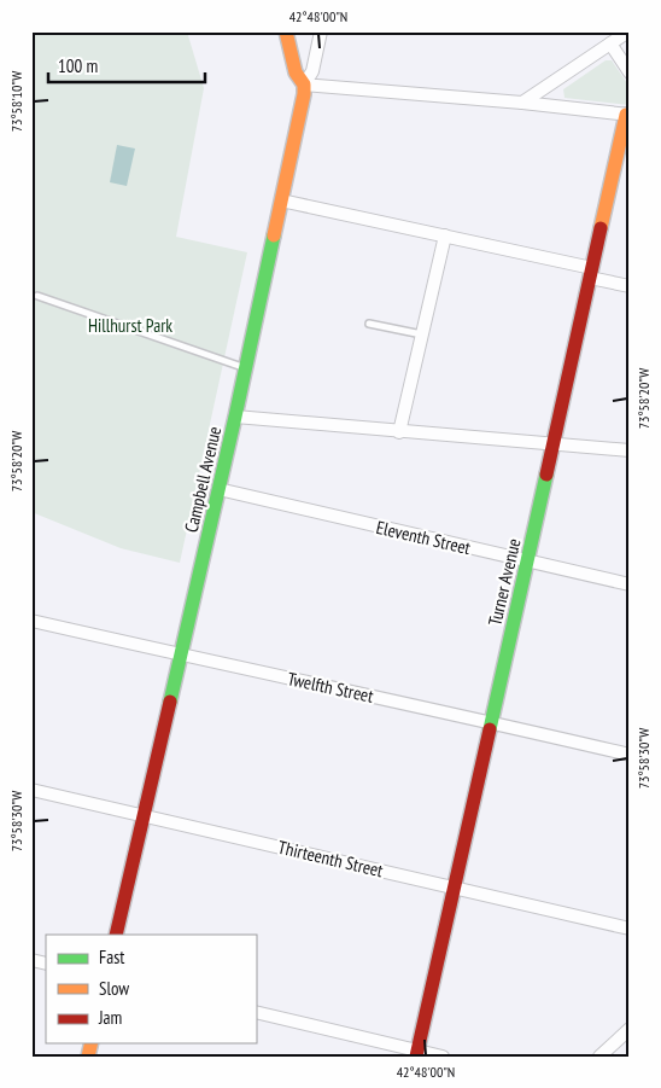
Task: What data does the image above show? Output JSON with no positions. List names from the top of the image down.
{
  "streets": {
    "street": [
      "Campbell Avenue",
      "Eleventh Street",
      "Turner Avenue",
      "Twelfth Street",
      "Thirteenth Street"
    ]
  },
  "crossings": [
    ["Campbell Avenue", "Eleventh Street"],
    ["Campbell Avenue", "Twelfth Street"],
    ["Campbell Avenue", "Thirteenth Street"],
    ["Eleventh Street", "Turner Avenue"],
    ["Turner Avenue", "Twelfth Street"],
    ["Turner Avenue", "Thirteenth Street"]
  ],
  "parks": ["Hillhurst Park"],
  "legend": ["Fast", "Slow", "Jam"],
  "scale_bar": "100 m",
  "coordinates": [
    "42°48'00\"N",
    "73°58'10\"W",
    "73°58'20\"W",
    "73°58'30\"W"
  ]
}
